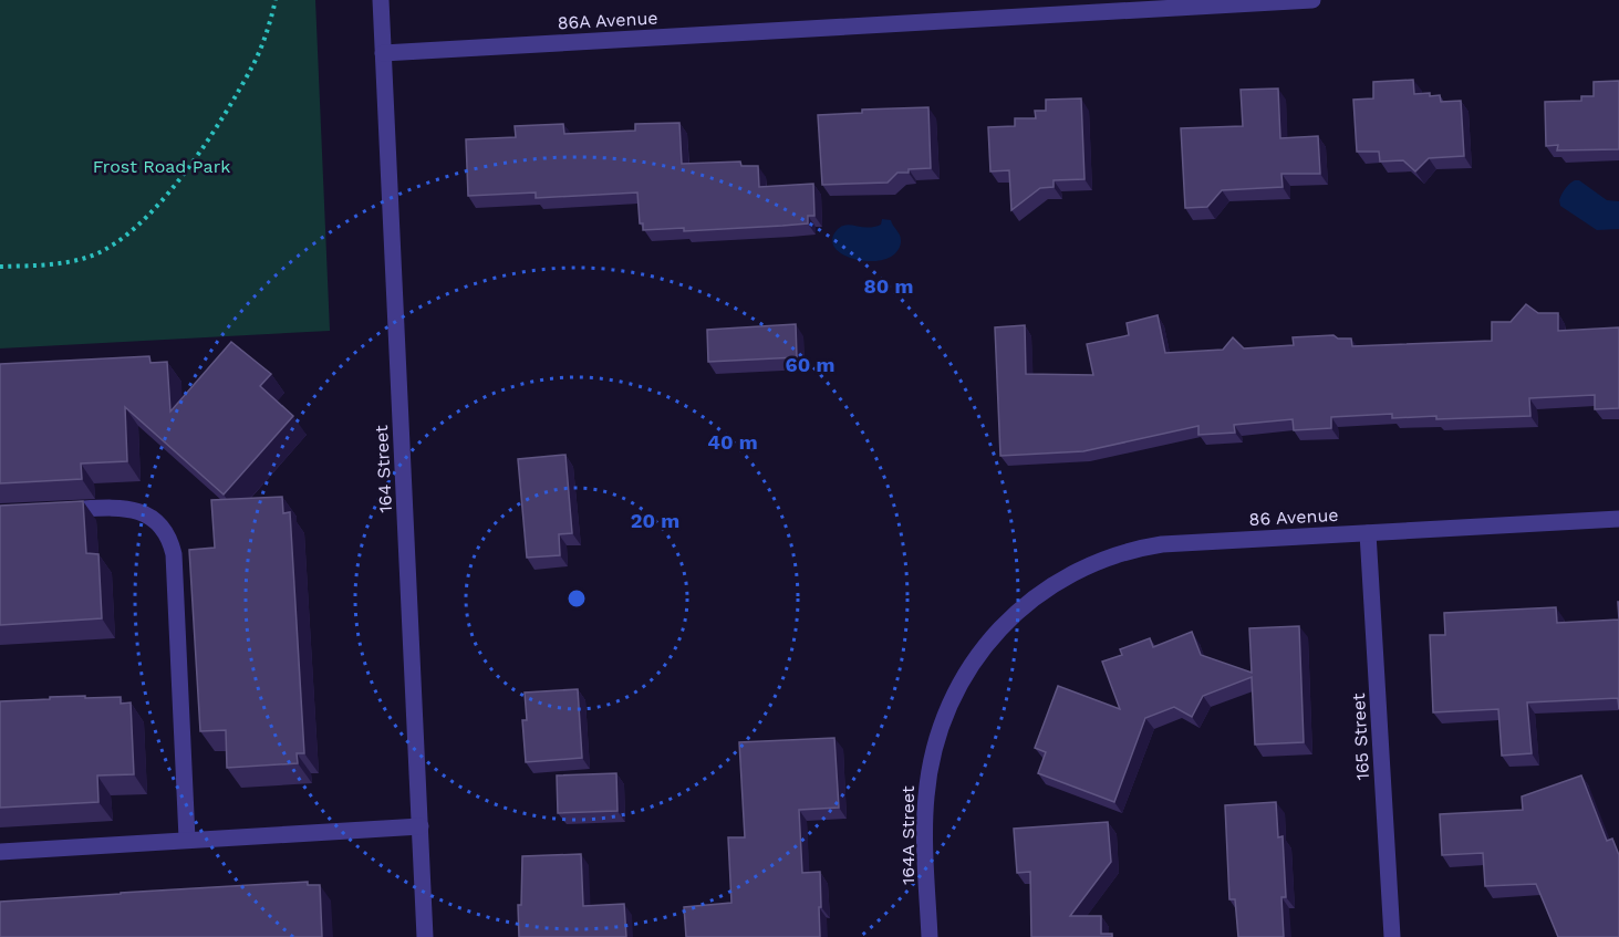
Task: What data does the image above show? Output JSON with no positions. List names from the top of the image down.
{
  "streets": {
    "street": [
      "86A Avenue",
      "164 Street",
      "86 Avenue",
      "165 Street",
      "164A Street"
    ]
  },
  "crossings": [
    ["86A Avenue", "164 Street"],
    ["86 Avenue", "165 Street"],
    ["86 Avenue", "164A Street"]
  ],
  "parks": ["Frost Road Park"],
  "rings": [
    "80 m",
    "60 m",
    "40 m",
    "20 m"
  ]
}
